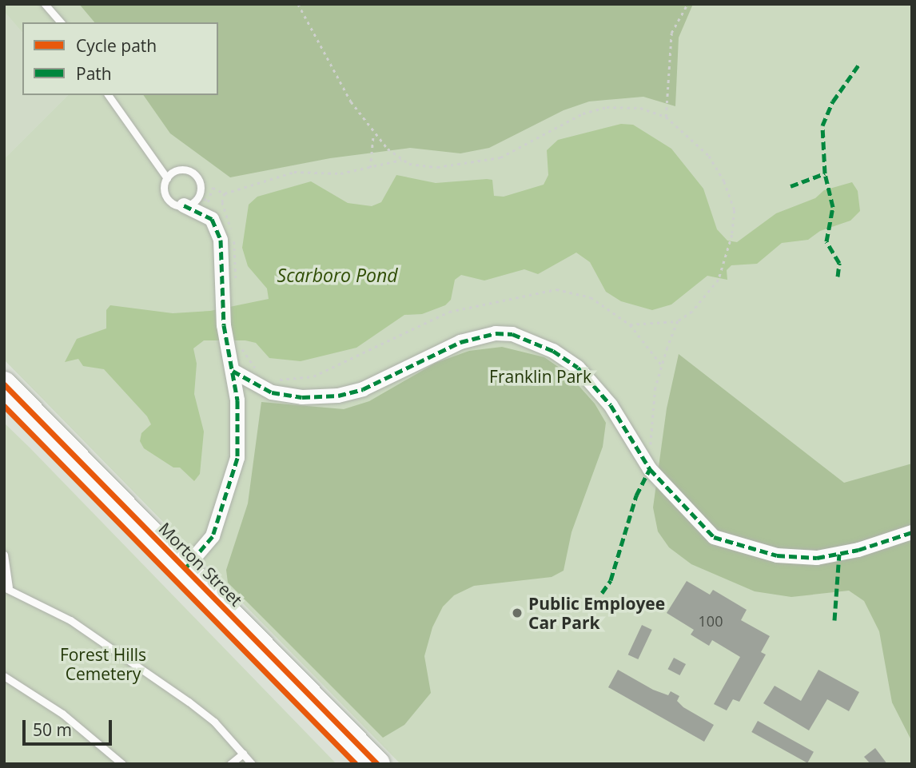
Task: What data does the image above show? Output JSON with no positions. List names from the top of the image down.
{
  "streets": {
    "highway": ["Morton Street"]
  },
  "water": ["Scarboro Pond"],
  "parks": ["Franklin Park", "Forest Hills Cemetery"],
  "places": ["Public Employee Car Park"],
  "house_numbers": ["100"],
  "legend": ["Cycle path", "Path"],
  "scale_bar": "50 m"
}
